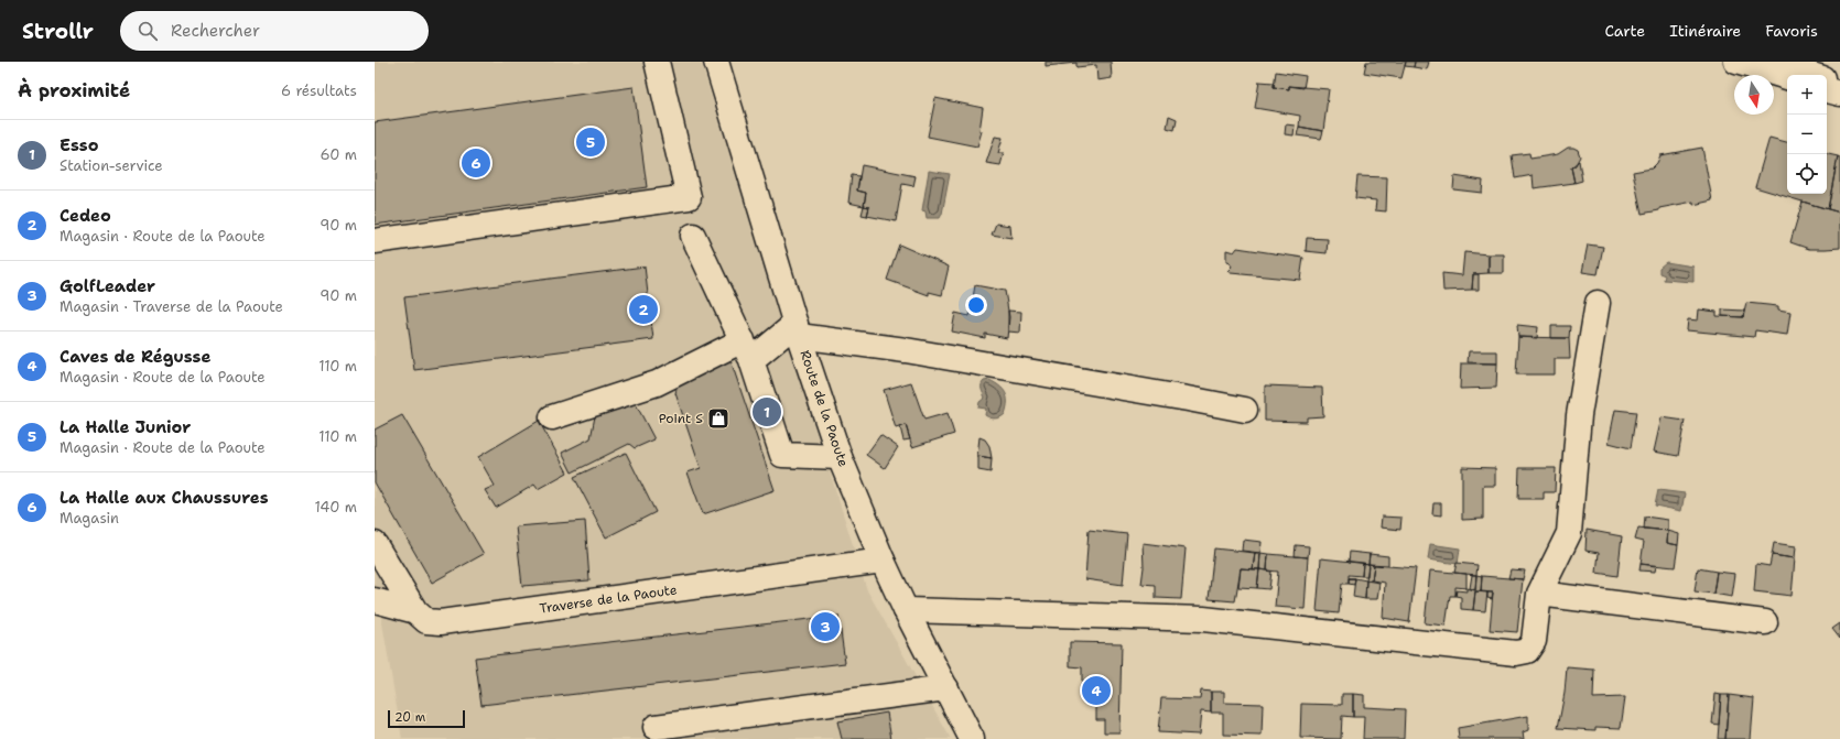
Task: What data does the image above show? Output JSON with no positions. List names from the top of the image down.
{
  "streets": {
    "street": ["Route de la Paoute", "Traverse de la Paoute"]
  },
  "crossings": [
    ["Route de la Paoute", "Traverse de la Paoute"]
  ],
  "places": {
    "shop": ["Point S"]
  },
  "scale_bar": "20 m",
  "north": "bottom",
  "page": {
    "header": "Strollr",
    "search": "Rechercher",
    "nav": ["Carte", "Itinéraire", "Favoris"],
    "heading": ["À proximité", "6 résultats"],
    "map_buttons": ["+", "−"],
    "list": [
      {
        "mark": "1",
        "name": "Esso",
        "note": "Station-service",
        "value": "60 m"
      },
      {
        "mark": "2",
        "name": "Cedeo",
        "note": "Magasin · Route de la Paoute",
        "value": "90 m"
      },
      {
        "mark": "3",
        "name": "GolfLeader",
        "note": "Magasin · Traverse de la Paoute",
        "value": "90 m"
      },
      {
        "mark": "4",
        "name": "Caves de Régusse",
        "note": "Magasin · Route de la Paoute",
        "value": "110 m"
      },
      {
        "mark": "5",
        "name": "La Halle Junior",
        "note": "Magasin · Route de la Paoute",
        "value": "110 m"
      },
      {
        "mark": "6",
        "name": "La Halle aux Chaussures",
        "note": "Magasin",
        "value": "140 m"
      }
    ],
    "pins": [
      "5",
      "6",
      "2",
      "1",
      "3",
      "4"
    ],
    "scale": "20 m"
  }
}
